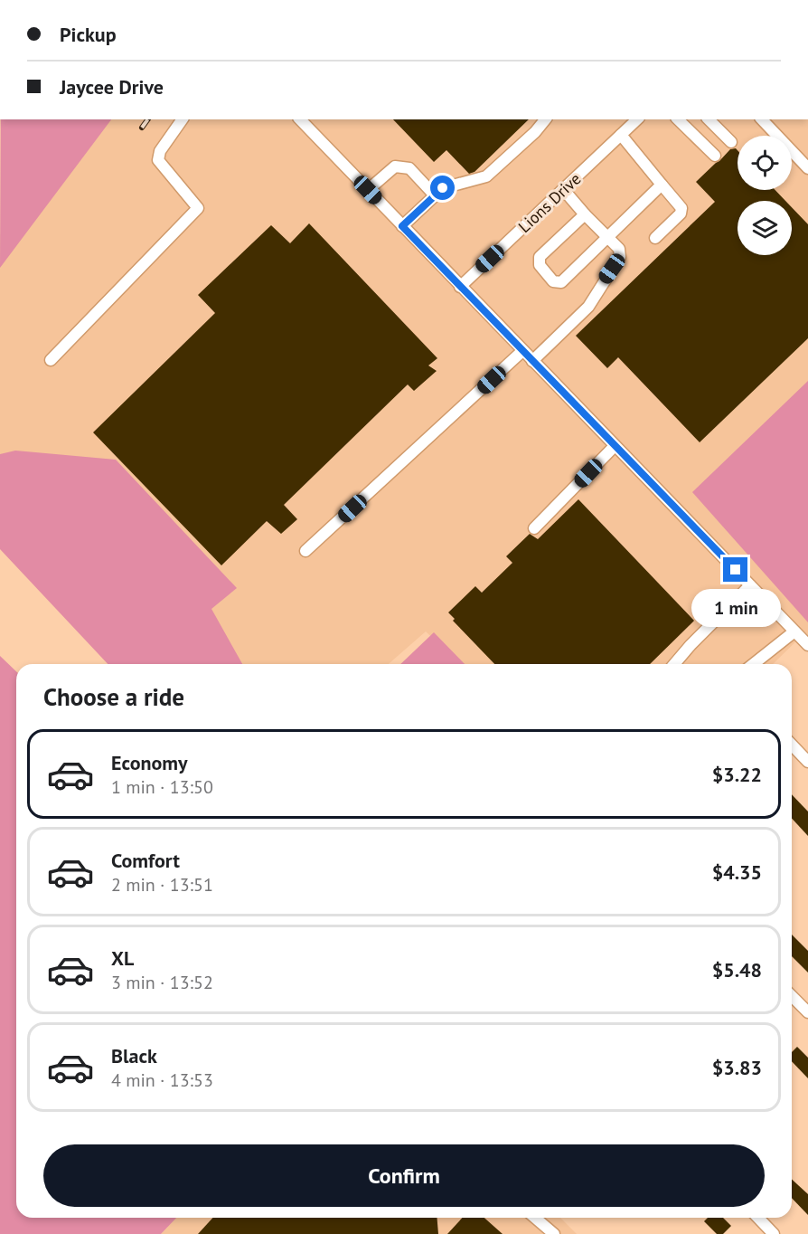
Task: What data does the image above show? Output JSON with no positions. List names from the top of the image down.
{
  "streets": {
    "street": ["Lions Drive"]
  },
  "page": {
    "banner": ["Pickup", "Jaycee Drive"],
    "bubble": "1 min",
    "heading": "Choose a ride",
    "list": [
      {
        "name": "Economy",
        "note": "1 min · 13:50",
        "value": "$3.22"
      },
      {
        "name": "Comfort",
        "note": "2 min · 13:51",
        "value": "$4.35"
      },
      {
        "name": "XL",
        "note": "3 min · 13:52",
        "value": "$5.48"
      },
      {
        "name": "Black",
        "note": "4 min · 13:53",
        "value": "$3.83"
      }
    ],
    "buttons": "Confirm"
  }
}
